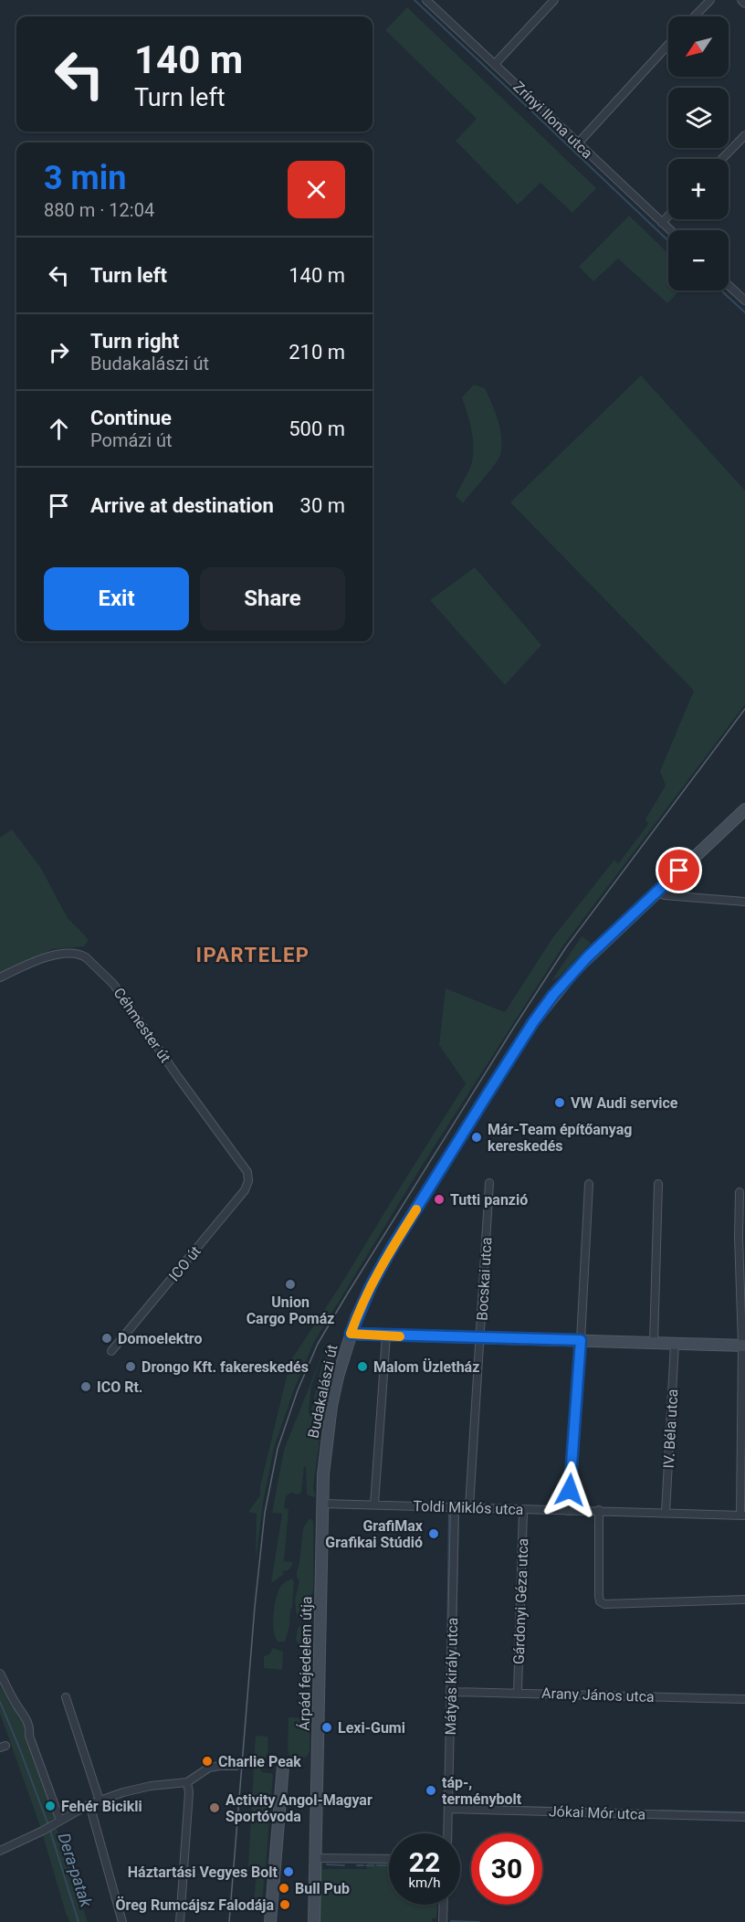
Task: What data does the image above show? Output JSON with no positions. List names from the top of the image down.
{
  "streets": {
    "main road": ["Budakalászi út", "Árpád fejedelem útja"],
    "street": [
      "Zrínyi Ilona utca",
      "Céhmester út",
      "ICO út",
      "Bocskai utca",
      "IV. Béla utca",
      "Toldi Miklós utca",
      "Gárdonyi Géza utca",
      "Mátyás király utca",
      "Arany János utca",
      "Jókai Mór utca"
    ]
  },
  "crossings": [
    ["Céhmester út", "ICO út"],
    ["Bocskai utca", "Toldi Miklós utca"],
    ["Budakalászi út", "Toldi Miklós utca"],
    ["Budakalászi út", "Árpád fejedelem útja"],
    ["IV. Béla utca", "Toldi Miklós utca"],
    ["Toldi Miklós utca", "Gárdonyi Géza utca"],
    ["Toldi Miklós utca", "Árpád fejedelem útja"],
    ["Toldi Miklós utca", "Mátyás király utca"],
    ["Gárdonyi Géza utca", "Arany János utca"],
    ["Mátyás király utca", "Arany János utca"],
    ["Mátyás király utca", "Jókai Mór utca"]
  ],
  "districts": ["IPARTELEP"],
  "water": ["Dera-patak"],
  "places": [
    "VW Audi service",
    "Már-Team építőanyag kereskedés",
    "Tutti panzió",
    "Union Cargo Pomáz",
    "Domoelektro",
    "Drongo Kft. fakereskedés",
    "Malom Üzletház",
    "ICO Rt.",
    "GrafiMax Grafikai Stúdió",
    "Lexi-Gumi",
    "Charlie Peak",
    "táp-, terménybolt",
    "Fehér Bicikli",
    "Activity Angol-Magyar Sportóvoda",
    "Háztartási Vegyes Bolt",
    "Bull Pub",
    "Öreg Rumcájsz Falodája"
  ],
  "north": "bottom left",
  "page": {
    "map_buttons": ["+", "−"],
    "turn": ["140 m", "Turn left"],
    "heading": ["3 min", "880 m · 12:04"],
    "list": [
      {
        "name": "Turn left",
        "value": "140 m"
      },
      {
        "name": "Turn right",
        "note": "Budakalászi út",
        "value": "210 m"
      },
      {
        "name": "Continue",
        "note": "Pomázi út",
        "value": "500 m"
      },
      {
        "name": "Arrive at destination",
        "value": "30 m"
      }
    ],
    "buttons": ["Exit", "Share"],
    "speed": "22 km/h",
    "limit": "30"
  }
}
